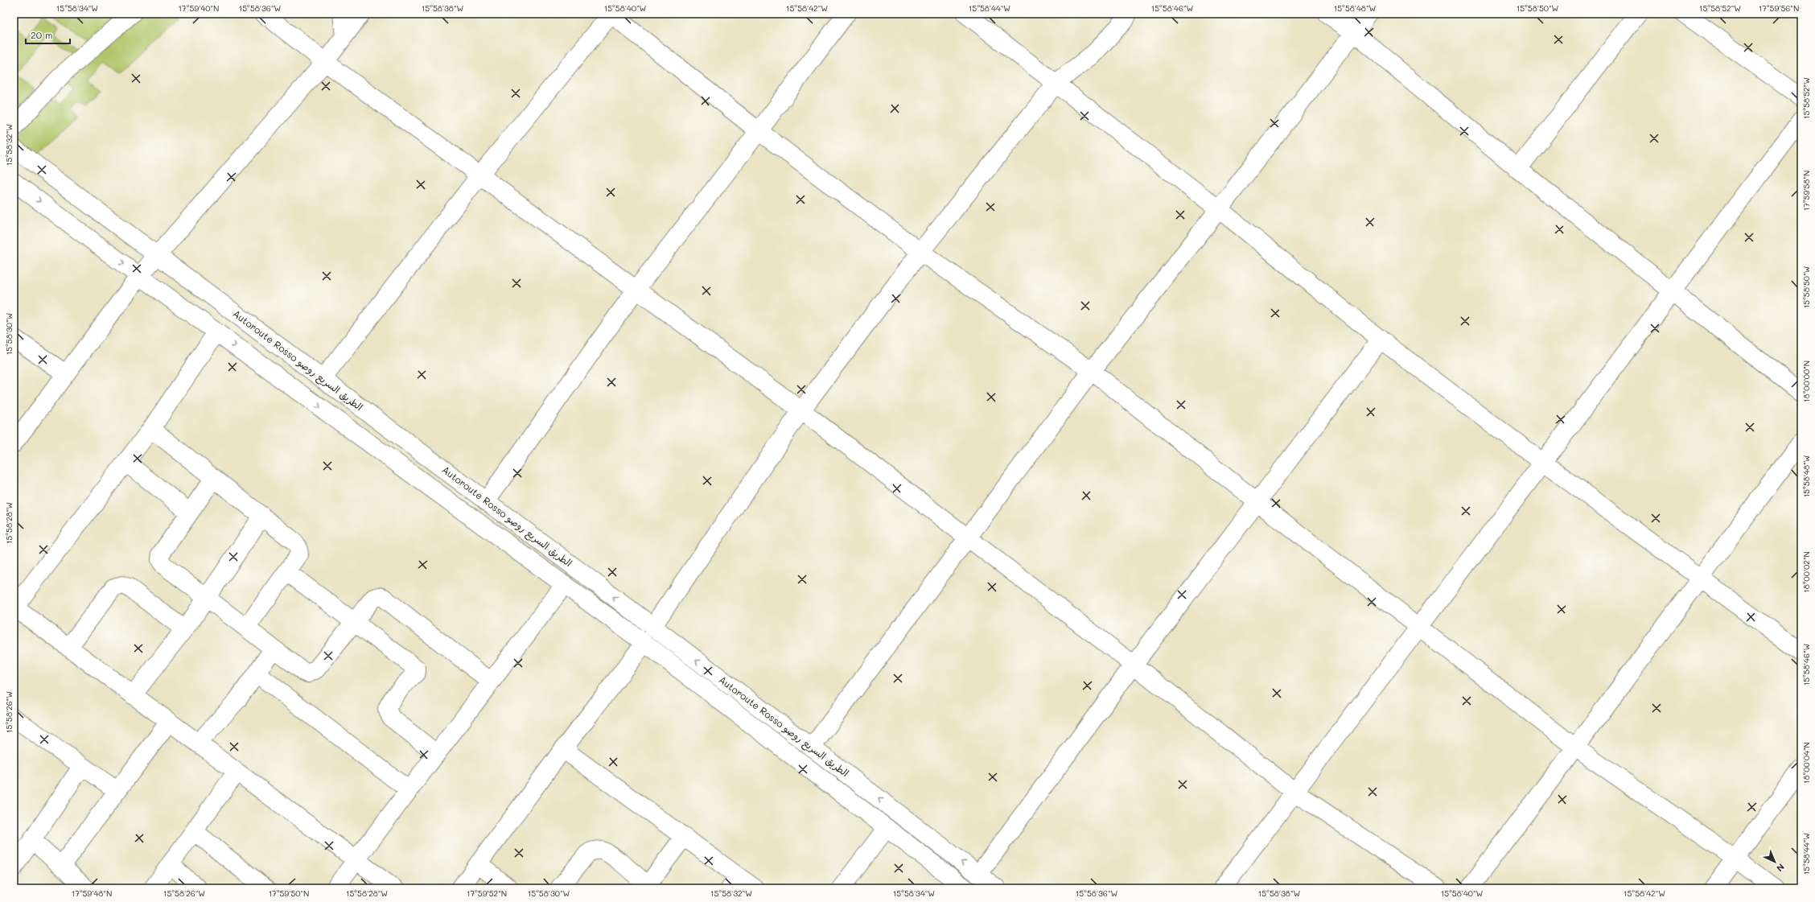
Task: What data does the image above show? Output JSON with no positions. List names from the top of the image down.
{
  "streets": {
    "main road": ["Autoroute Rosso الطريق السريع روصو"]
  },
  "scale_bar": "20 m",
  "north": "bottom right",
  "coordinates": [
    "15°58'34\"W",
    "17°59'40\"N",
    "15°58'36\"W",
    "15°58'38\"W",
    "15°58'40\"W",
    "15°58'42\"W",
    "15°58'44\"W",
    "15°58'46\"W",
    "15°58'48\"W",
    "15°58'50\"W",
    "15°58'52\"W",
    "17°59'56\"N",
    "15°58'32\"W",
    "17°59'58\"N",
    "15°58'30\"W",
    "18°00'00\"N",
    "15°58'28\"W",
    "18°00'02\"N",
    "15°58'26\"W",
    "18°00'04\"N",
    "17°59'48\"N",
    "17°59'50\"N",
    "17°59'52\"N"
  ]
}
